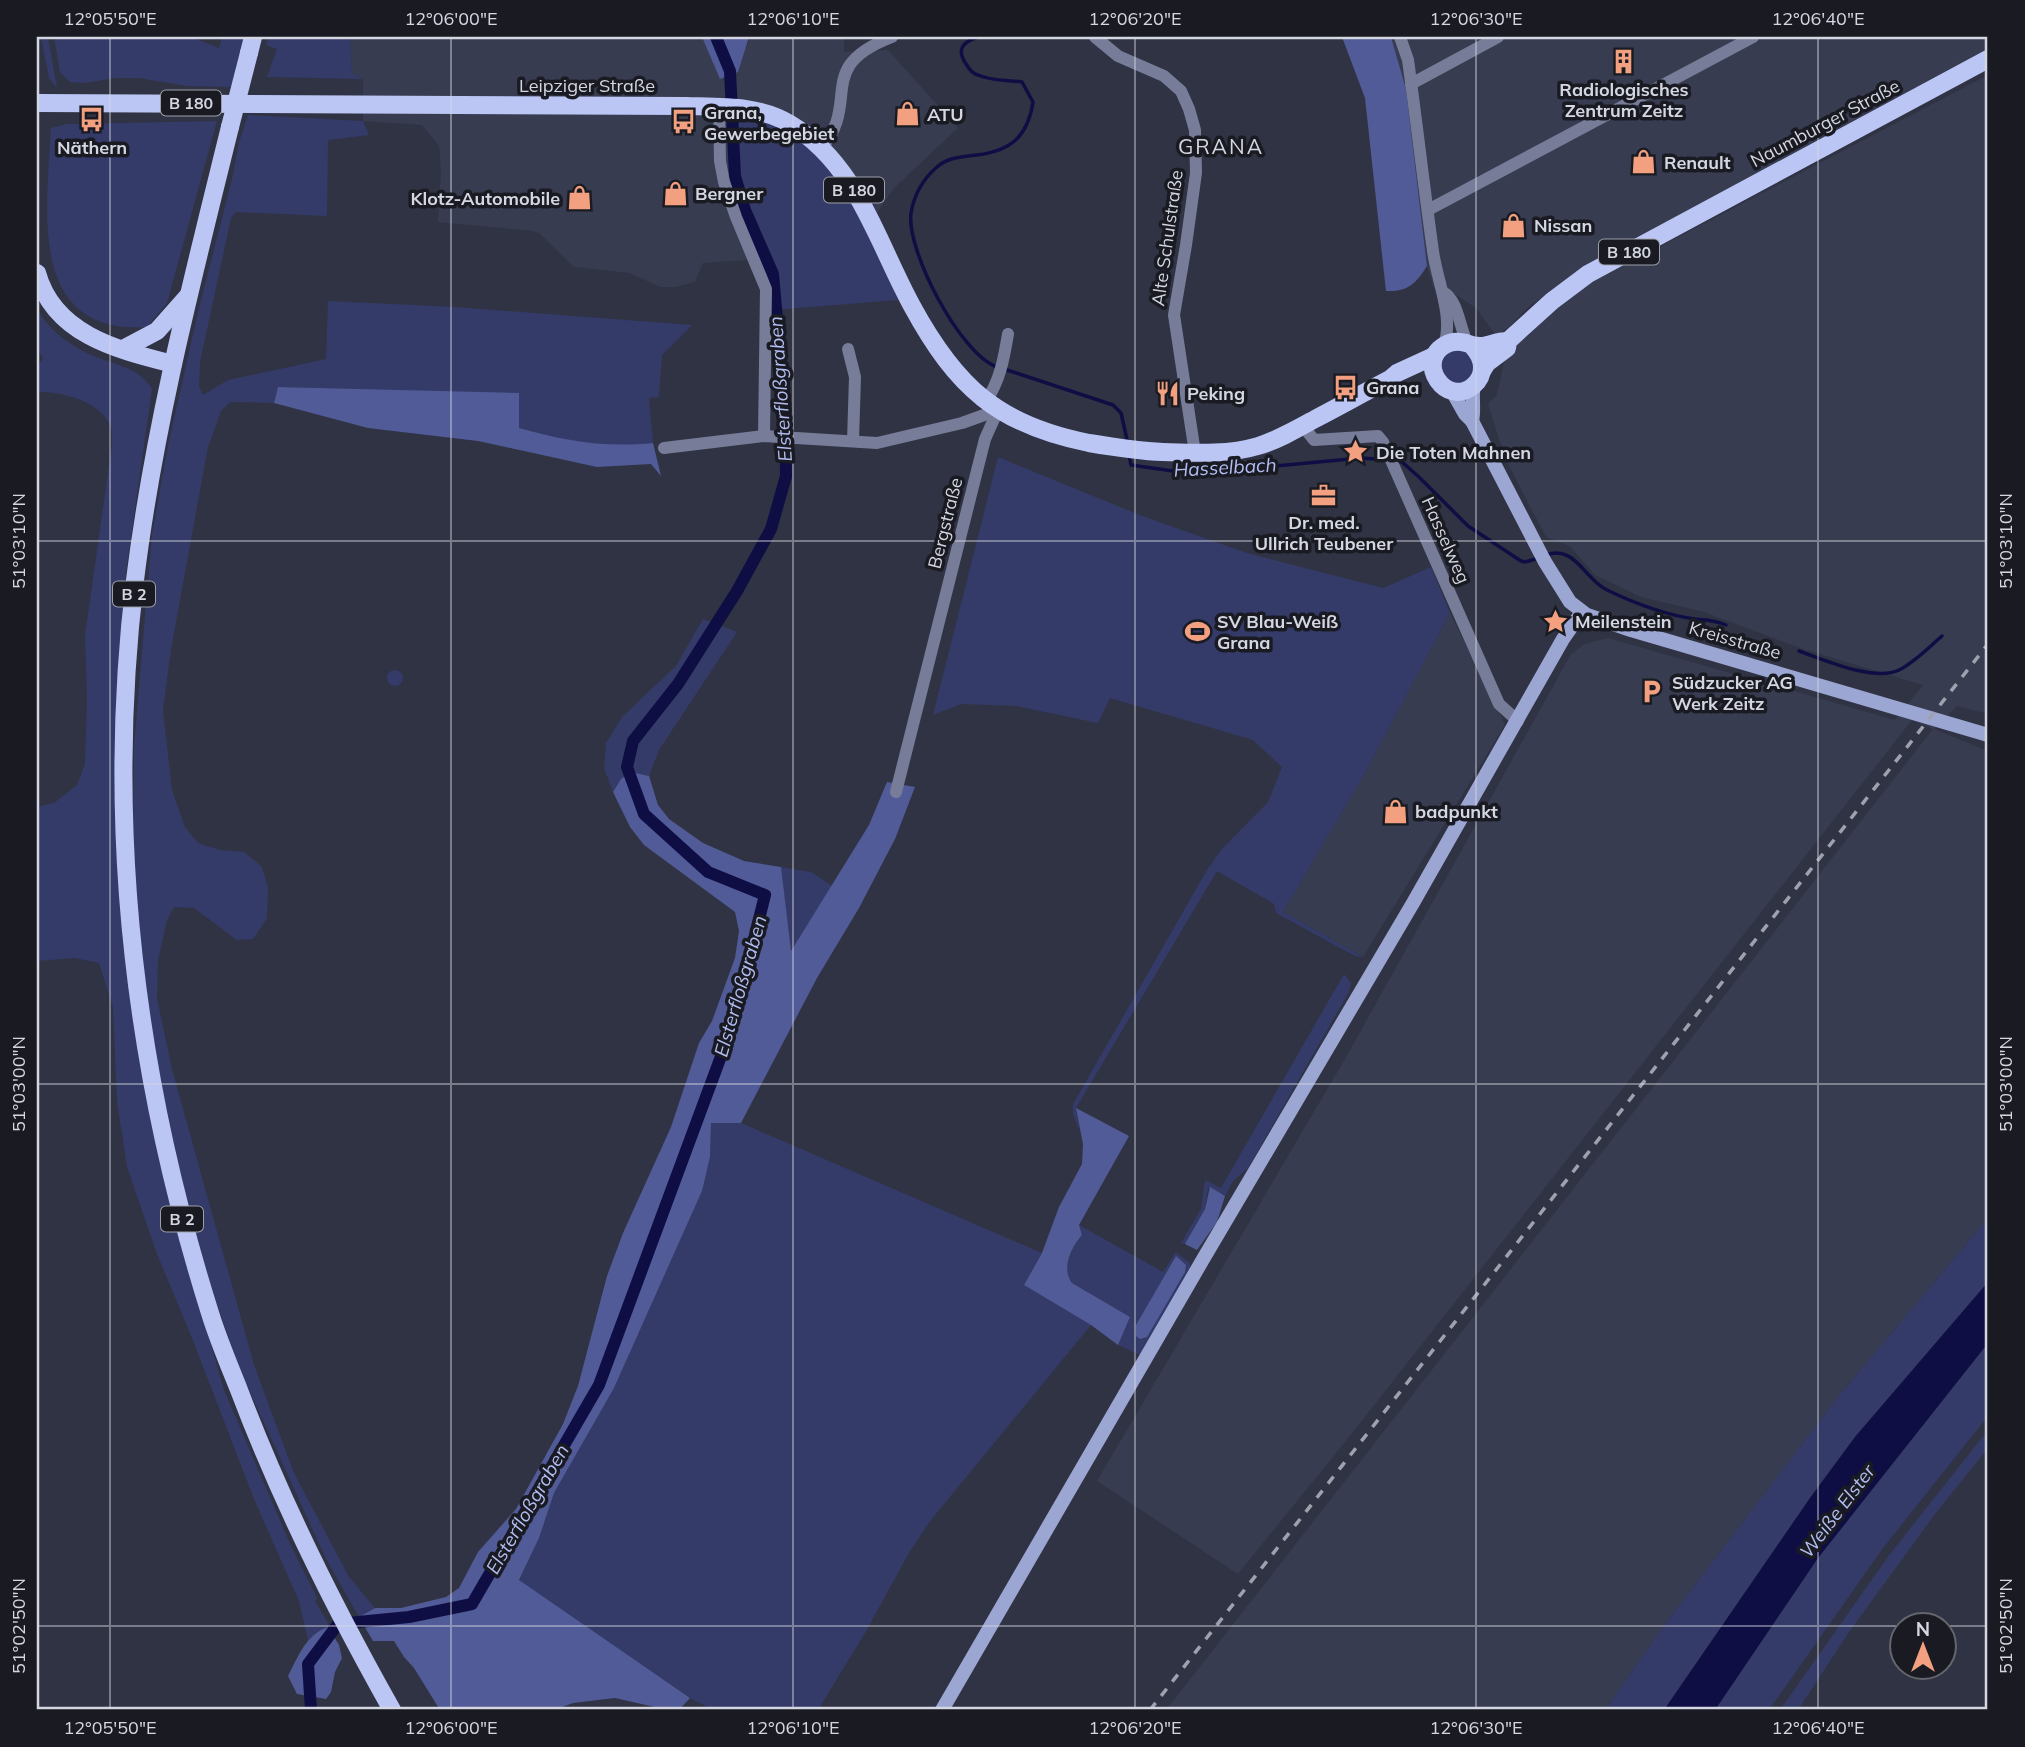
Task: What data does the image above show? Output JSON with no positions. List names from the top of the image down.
{
  "streets": {
    "main road": [
      "Leipziger Straße",
      "B 180",
      "Naumburger Straße",
      "B 2",
      "Kreisstraße"
    ],
    "street": ["Alte Schulstraße", "Bergstraße", "Hasselweg"]
  },
  "crossings": [
    ["Leipziger Straße", "Naumburger Straße"],
    ["Leipziger Straße", "Alte Schulstraße"],
    ["Leipziger Straße", "Bergstraße"],
    ["Leipziger Straße", "Hasselweg"],
    ["Leipziger Straße", "Kreisstraße"],
    ["Naumburger Straße", "Kreisstraße"]
  ],
  "districts": ["GRANA"],
  "water": ["Elsterfloßgraben", "Hasselbach", "Weiße Elster"],
  "places": {
    "building": ["Radiologisches Zentrum Zeitz"],
    "shop": [
      "ATU",
      "Renault",
      "Bergner",
      "Klotz-Automobile",
      "Nissan",
      "badpunkt"
    ],
    "bus stop": ["Näthern", "Grana, Gewerbegebiet", "Grana"],
    "restaurant": ["Peking"],
    "place": ["Die Toten Mahnen", "Meilenstein"],
    "office": ["Dr. med. Ullrich Teubener"],
    "sports": ["SV Blau-Weiß Grana"],
    "parking": ["Südzucker AG Werk Zeitz"]
  },
  "north": "top",
  "coordinates": [
    "12°05'50\"E",
    "12°06'00\"E",
    "12°06'10\"E",
    "12°06'20\"E",
    "12°06'30\"E",
    "12°06'40\"E",
    "51°03'10\"N",
    "51°03'00\"N",
    "51°02'50\"N"
  ]
}
